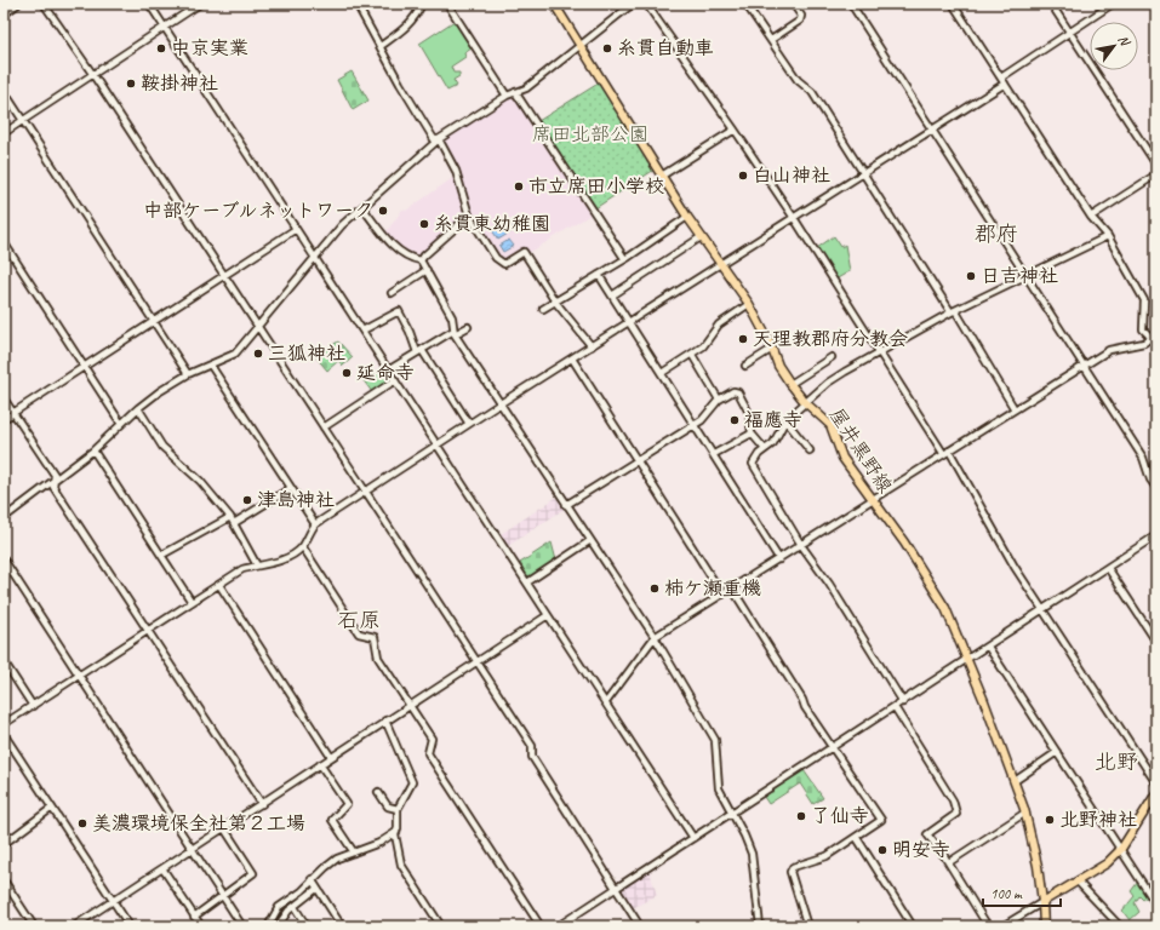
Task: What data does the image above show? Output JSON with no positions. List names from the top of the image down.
{
  "streets": {
    "main road": ["屋井黒野線"]
  },
  "districts": ["郡府", "石原", "北野"],
  "parks": ["席田北部公園"],
  "places": [
    "中京実業",
    "糸貫自動車",
    "鞍掛神社",
    "白山神社",
    "市立席田小学校",
    "中部ケーブルネットワーク",
    "糸貫東幼稚園",
    "日吉神社",
    "天理教郡府分教会",
    "三狐神社",
    "延命寺",
    "福應寺",
    "津島神社",
    "柿ケ瀬重機",
    "了仙寺",
    "北野神社",
    "美濃環境保全社第２工場",
    "明安寺"
  ],
  "scale_bar": "100 m",
  "north": "top right"
}
